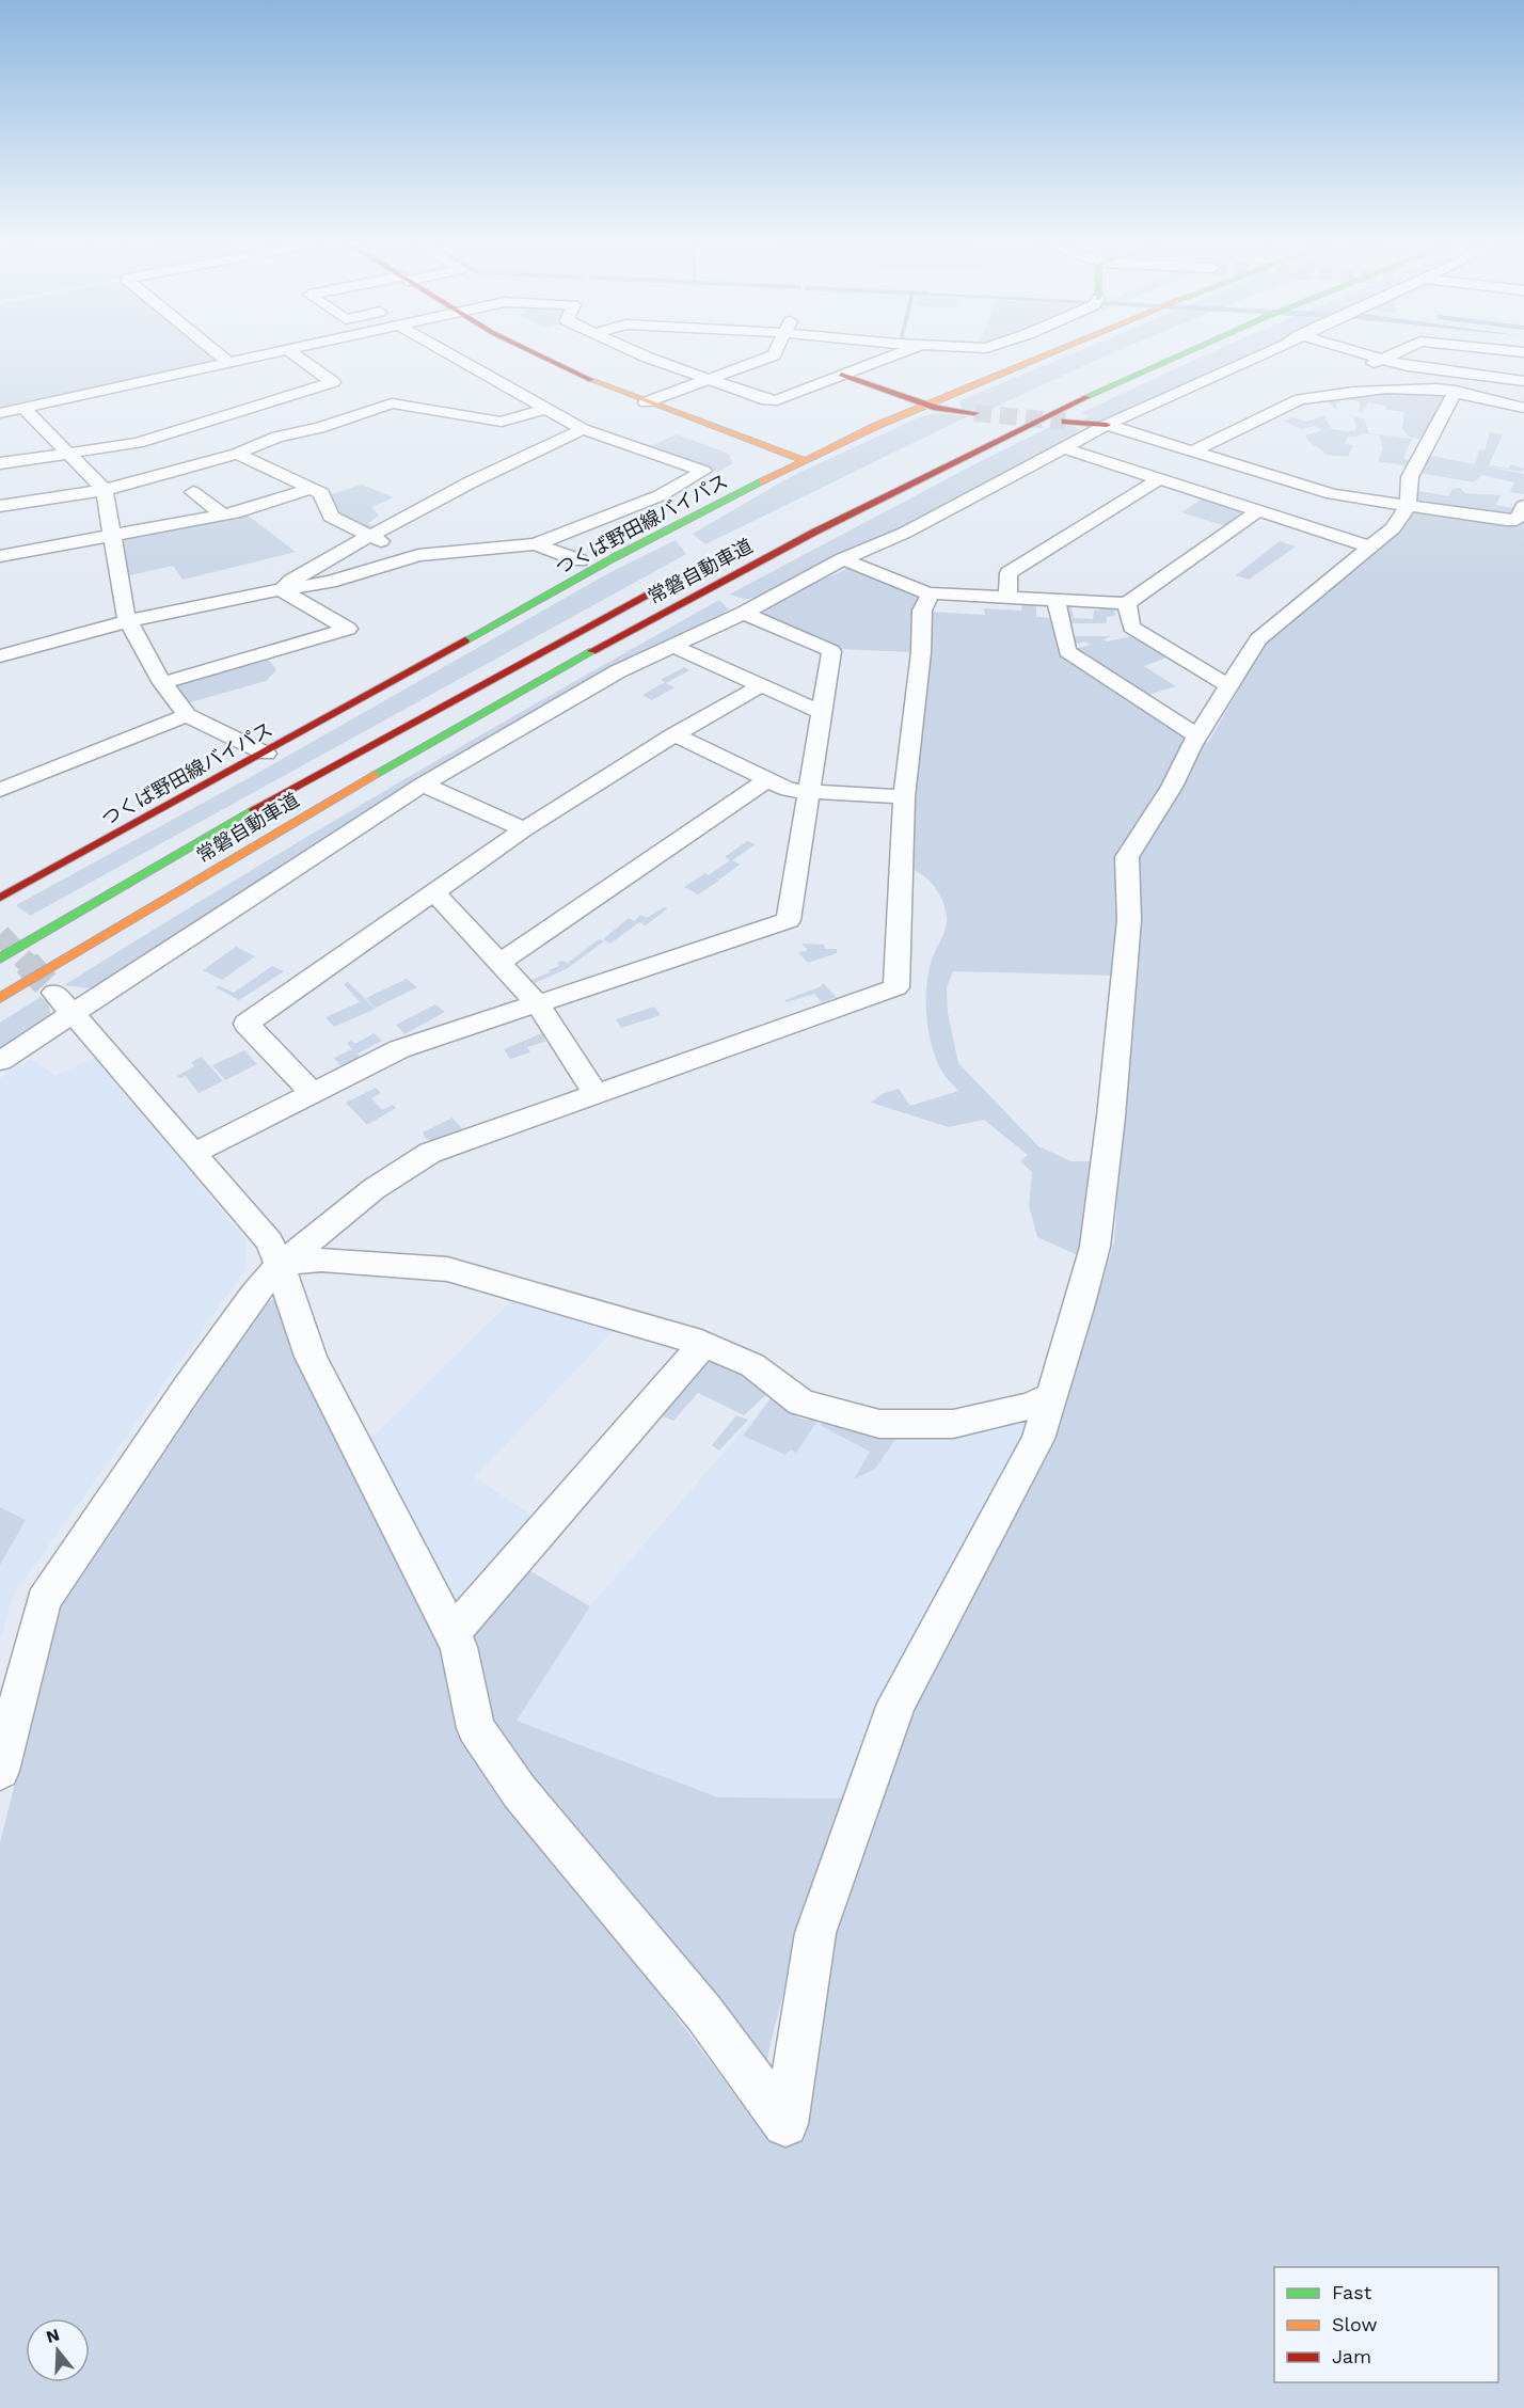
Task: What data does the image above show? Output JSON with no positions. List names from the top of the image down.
{
  "streets": {
    "main road": ["つくば野田線バイパス", "常磐自動車道"]
  },
  "legend": ["Fast", "Slow", "Jam"],
  "north": "top"
}
